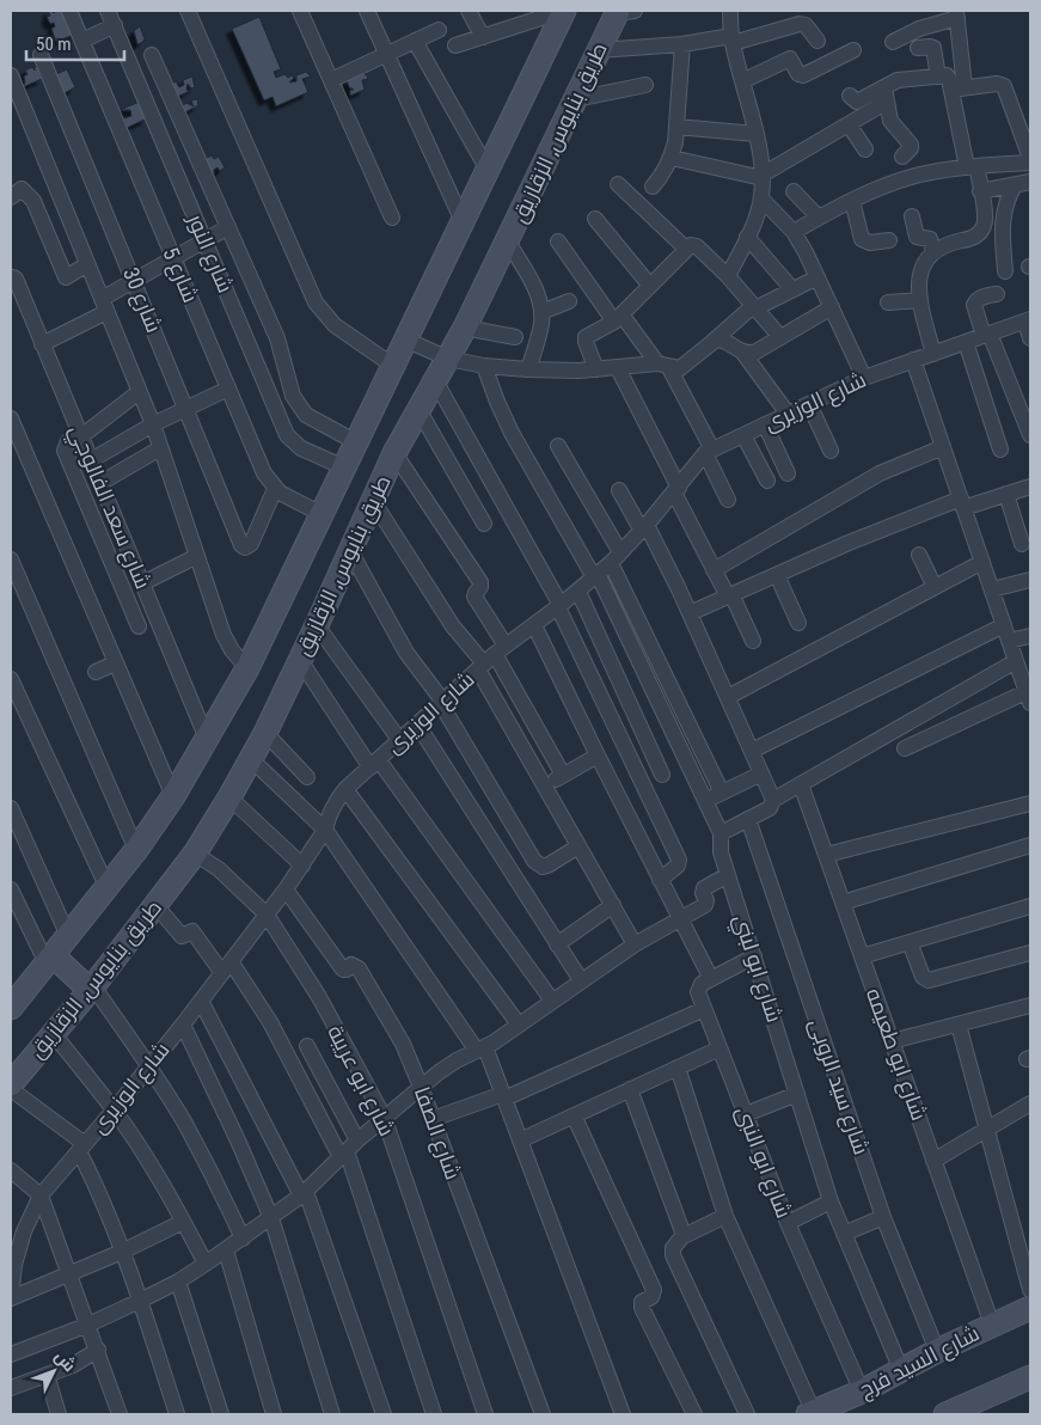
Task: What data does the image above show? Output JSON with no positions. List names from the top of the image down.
{
  "streets": {
    "main road": ["طريق بنايوس, الزقازيق", "شارع السيد فرج"],
    "street": [
      "شارع النور",
      "شارع 5",
      "شارع 30",
      "شارع الوزيرى",
      "شارع سعد الفالوجي",
      "شارع ابو لبني",
      "شارع ابو طعيمه",
      "شارع ابو عريبة",
      "شارع سيد الروبى",
      "شارع الصفا",
      "شارع ابو النبى"
    ]
  },
  "crossings": [
    ["طريق بنايوس, الزقازيق", "شارع النور"],
    ["طريق بنايوس, الزقازيق", "شارع 5"],
    ["طريق بنايوس, الزقازيق", "شارع سعد الفالوجي"],
    ["طريق بنايوس, الزقازيق", "شارع ابو عريبة"],
    ["شارع 5", "شارع 30"],
    ["شارع الوزيرى", "شارع ابو لبني"],
    ["شارع الوزيرى", "شارع ابو عريبة"],
    ["شارع الوزيرى", "شارع الصفا"],
    ["شارع ابو لبني", "شارع السيد فرج"],
    ["شارع ابو طعيمه", "شارع السيد فرج"],
    ["شارع سيد الروبى", "شارع السيد فرج"],
    ["شارع ابو النبى", "شارع السيد فرج"]
  ],
  "scale_bar": "50 m",
  "north": "top right"
}
